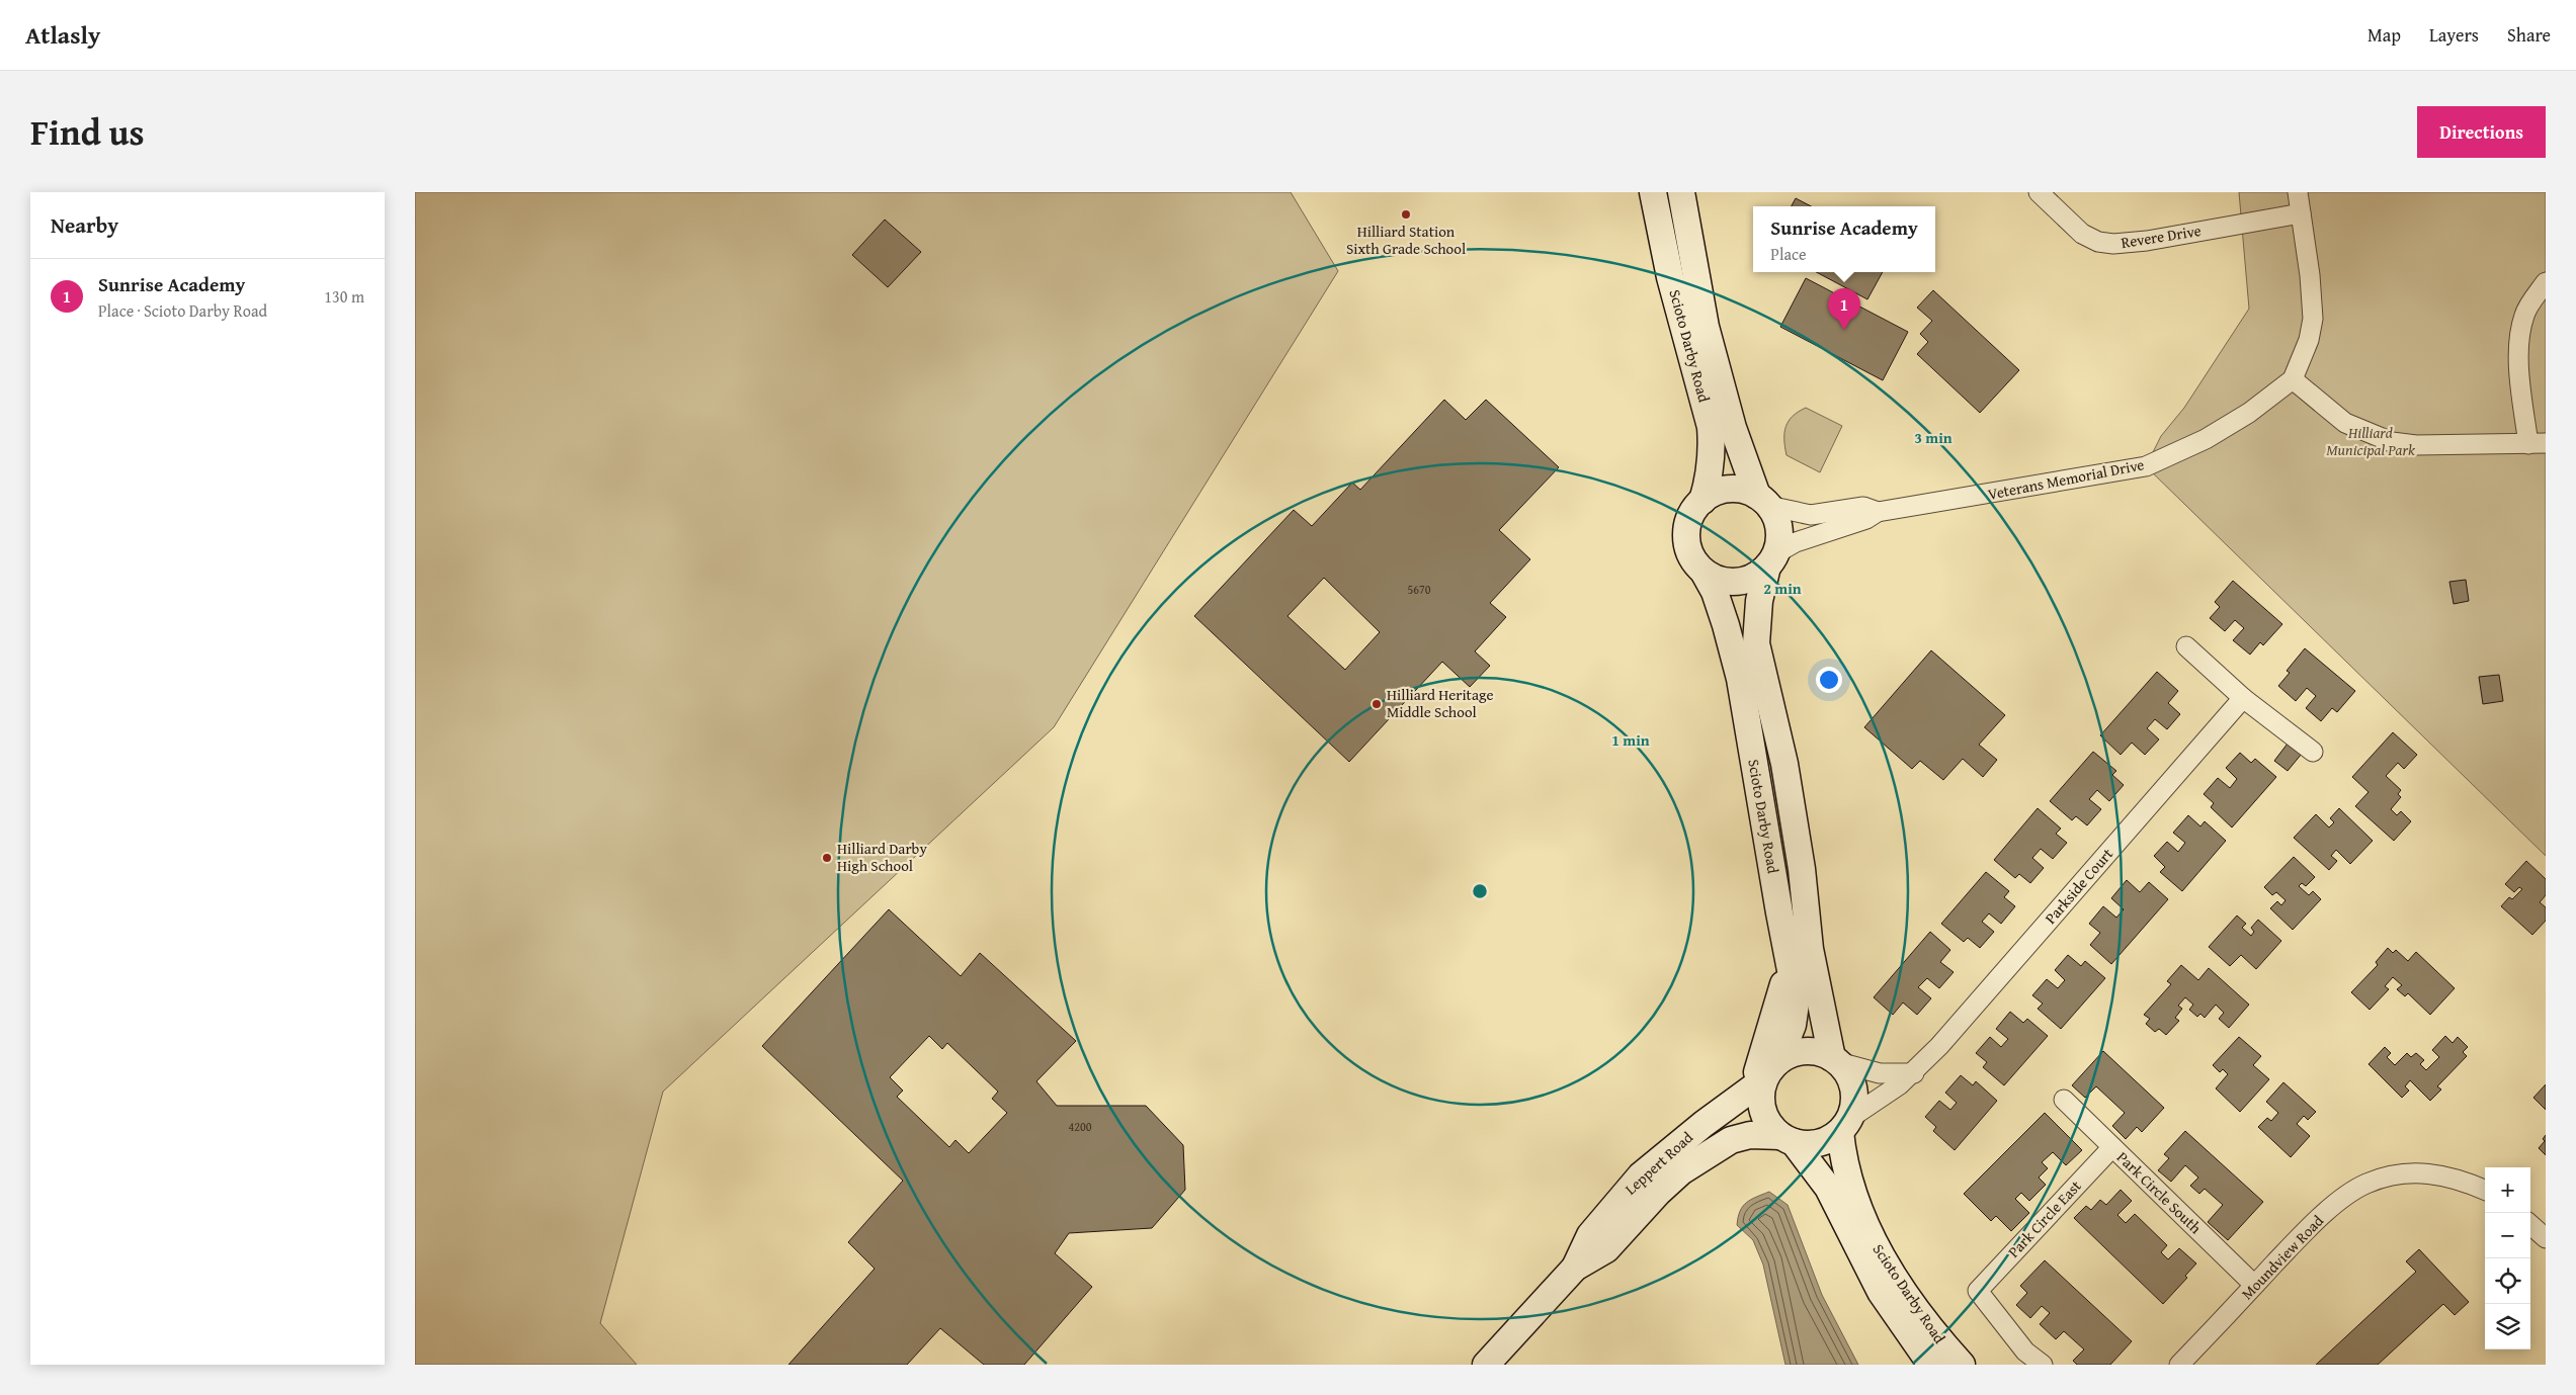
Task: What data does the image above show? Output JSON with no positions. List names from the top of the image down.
{
  "streets": {
    "main road": ["Scioto Darby Road", "Leppert Road"],
    "street": [
      "Revere Drive",
      "Veterans Memorial Drive",
      "Parkside Court",
      "Park Circle South",
      "Park Circle East",
      "Moundview Road"
    ]
  },
  "crossings": [
    ["Scioto Darby Road", "Veterans Memorial Drive"],
    ["Scioto Darby Road", "Parkside Court"],
    ["Scioto Darby Road", "Leppert Road"],
    ["Parkside Court", "Leppert Road"],
    ["Park Circle South", "Park Circle East"],
    ["Park Circle South", "Moundview Road"]
  ],
  "parks": ["Hilliard Municipal Park"],
  "places": ["Hilliard Station Sixth Grade School", "Hilliard Heritage Middle School", "Hilliard Darby High School"],
  "house_numbers": ["5670", "4200"],
  "page": {
    "header": "Atlasly",
    "nav": ["Map", "Layers", "Share"],
    "title": "Find us",
    "buttons": "Directions",
    "heading": "Nearby",
    "popup": ["Sunrise Academy", "Place"],
    "list": [
      {
        "mark": "1",
        "name": "Sunrise Academy",
        "note": "Place · Scioto Darby Road",
        "value": "130 m"
      }
    ],
    "pins": "1",
    "map_buttons": ["+", "−"]
  },
  "rings": ["3 min", "2 min", "1 min"]
}
